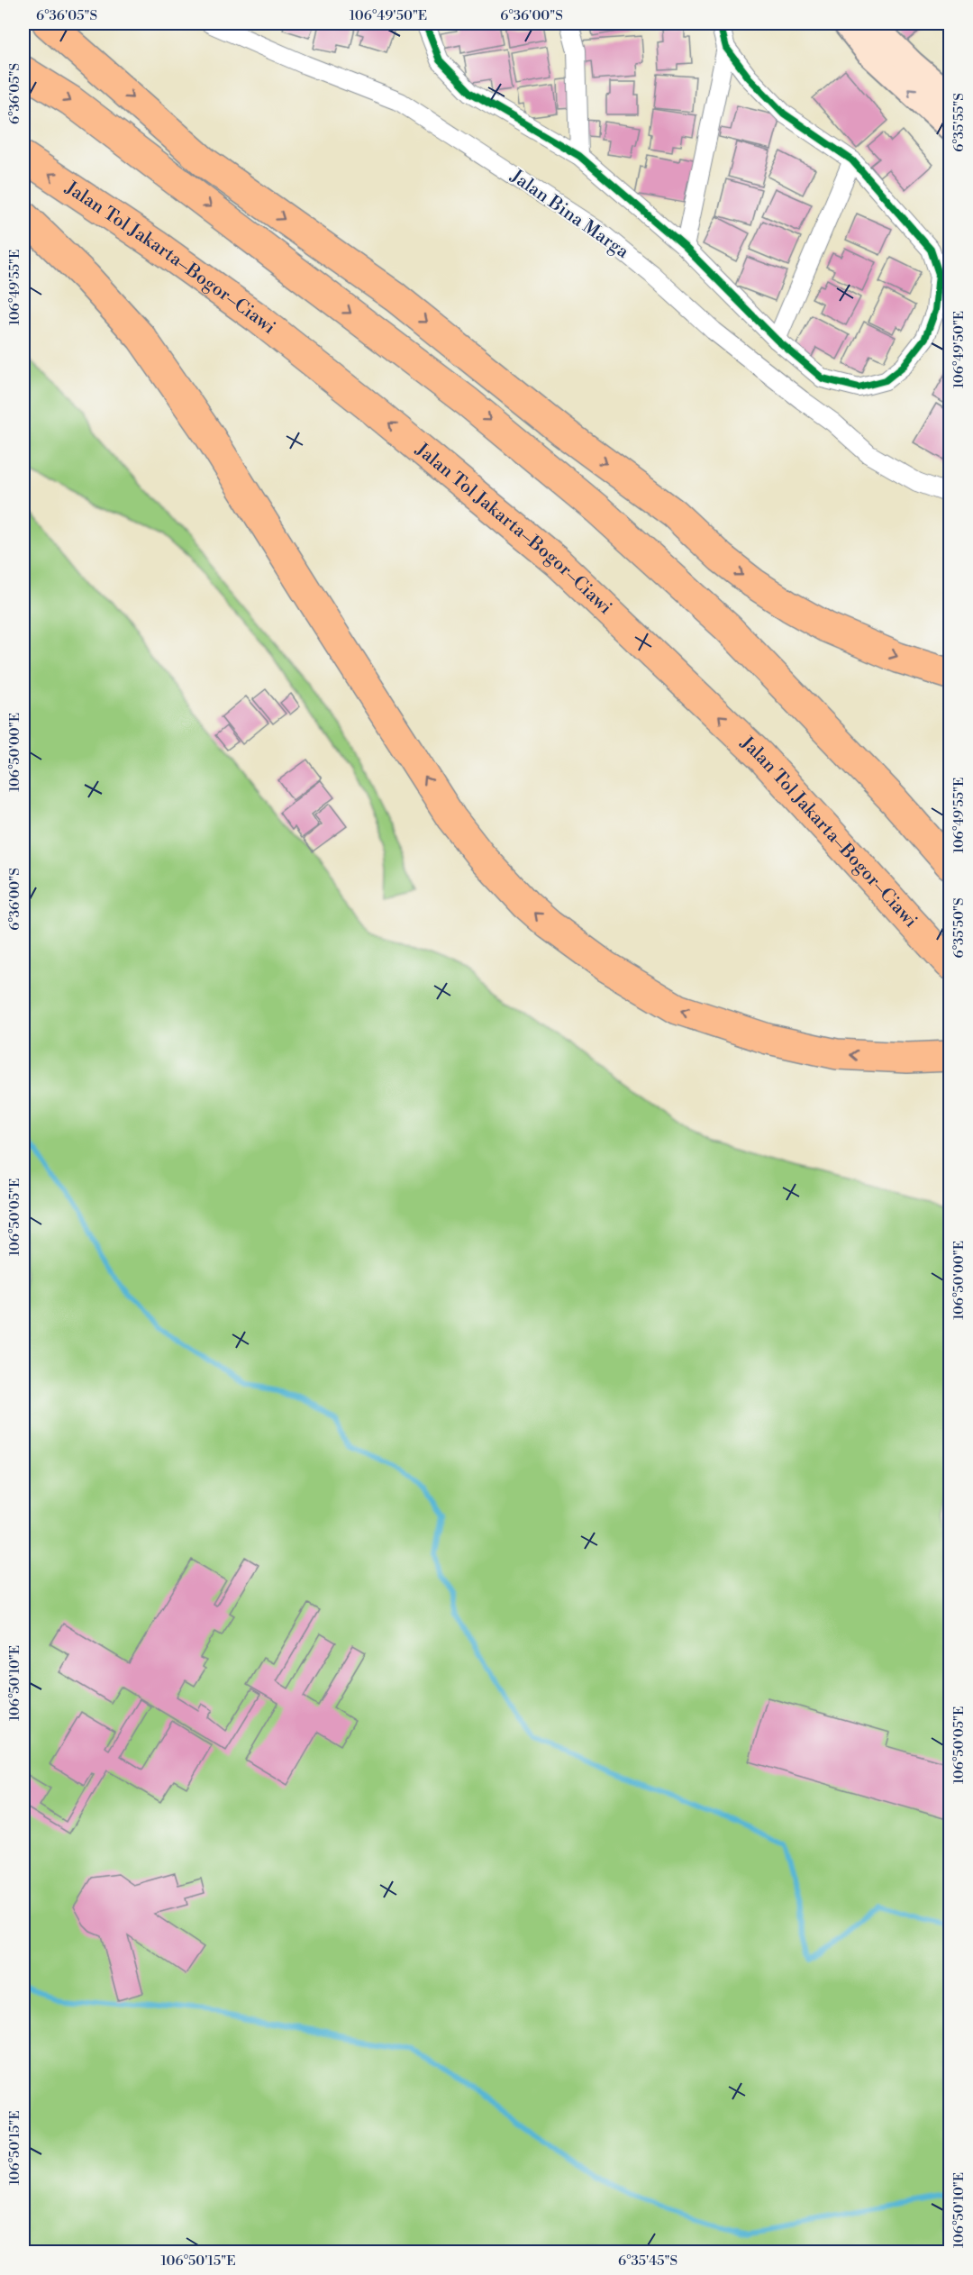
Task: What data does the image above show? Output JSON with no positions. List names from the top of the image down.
{
  "streets": {
    "highway": ["Jalan Tol Jakarta–Bogor–Ciawi"],
    "street": ["Jalan Bina Marga"]
  },
  "coordinates": [
    "6°36'05\"S",
    "106°49'50\"E",
    "6°36'00\"S",
    "6°35'55\"S",
    "106°49'55\"E",
    "106°50'00\"E",
    "6°35'50\"S",
    "106°50'05\"E",
    "106°50'10\"E",
    "106°50'15\"E",
    "6°35'45\"S"
  ]
}
